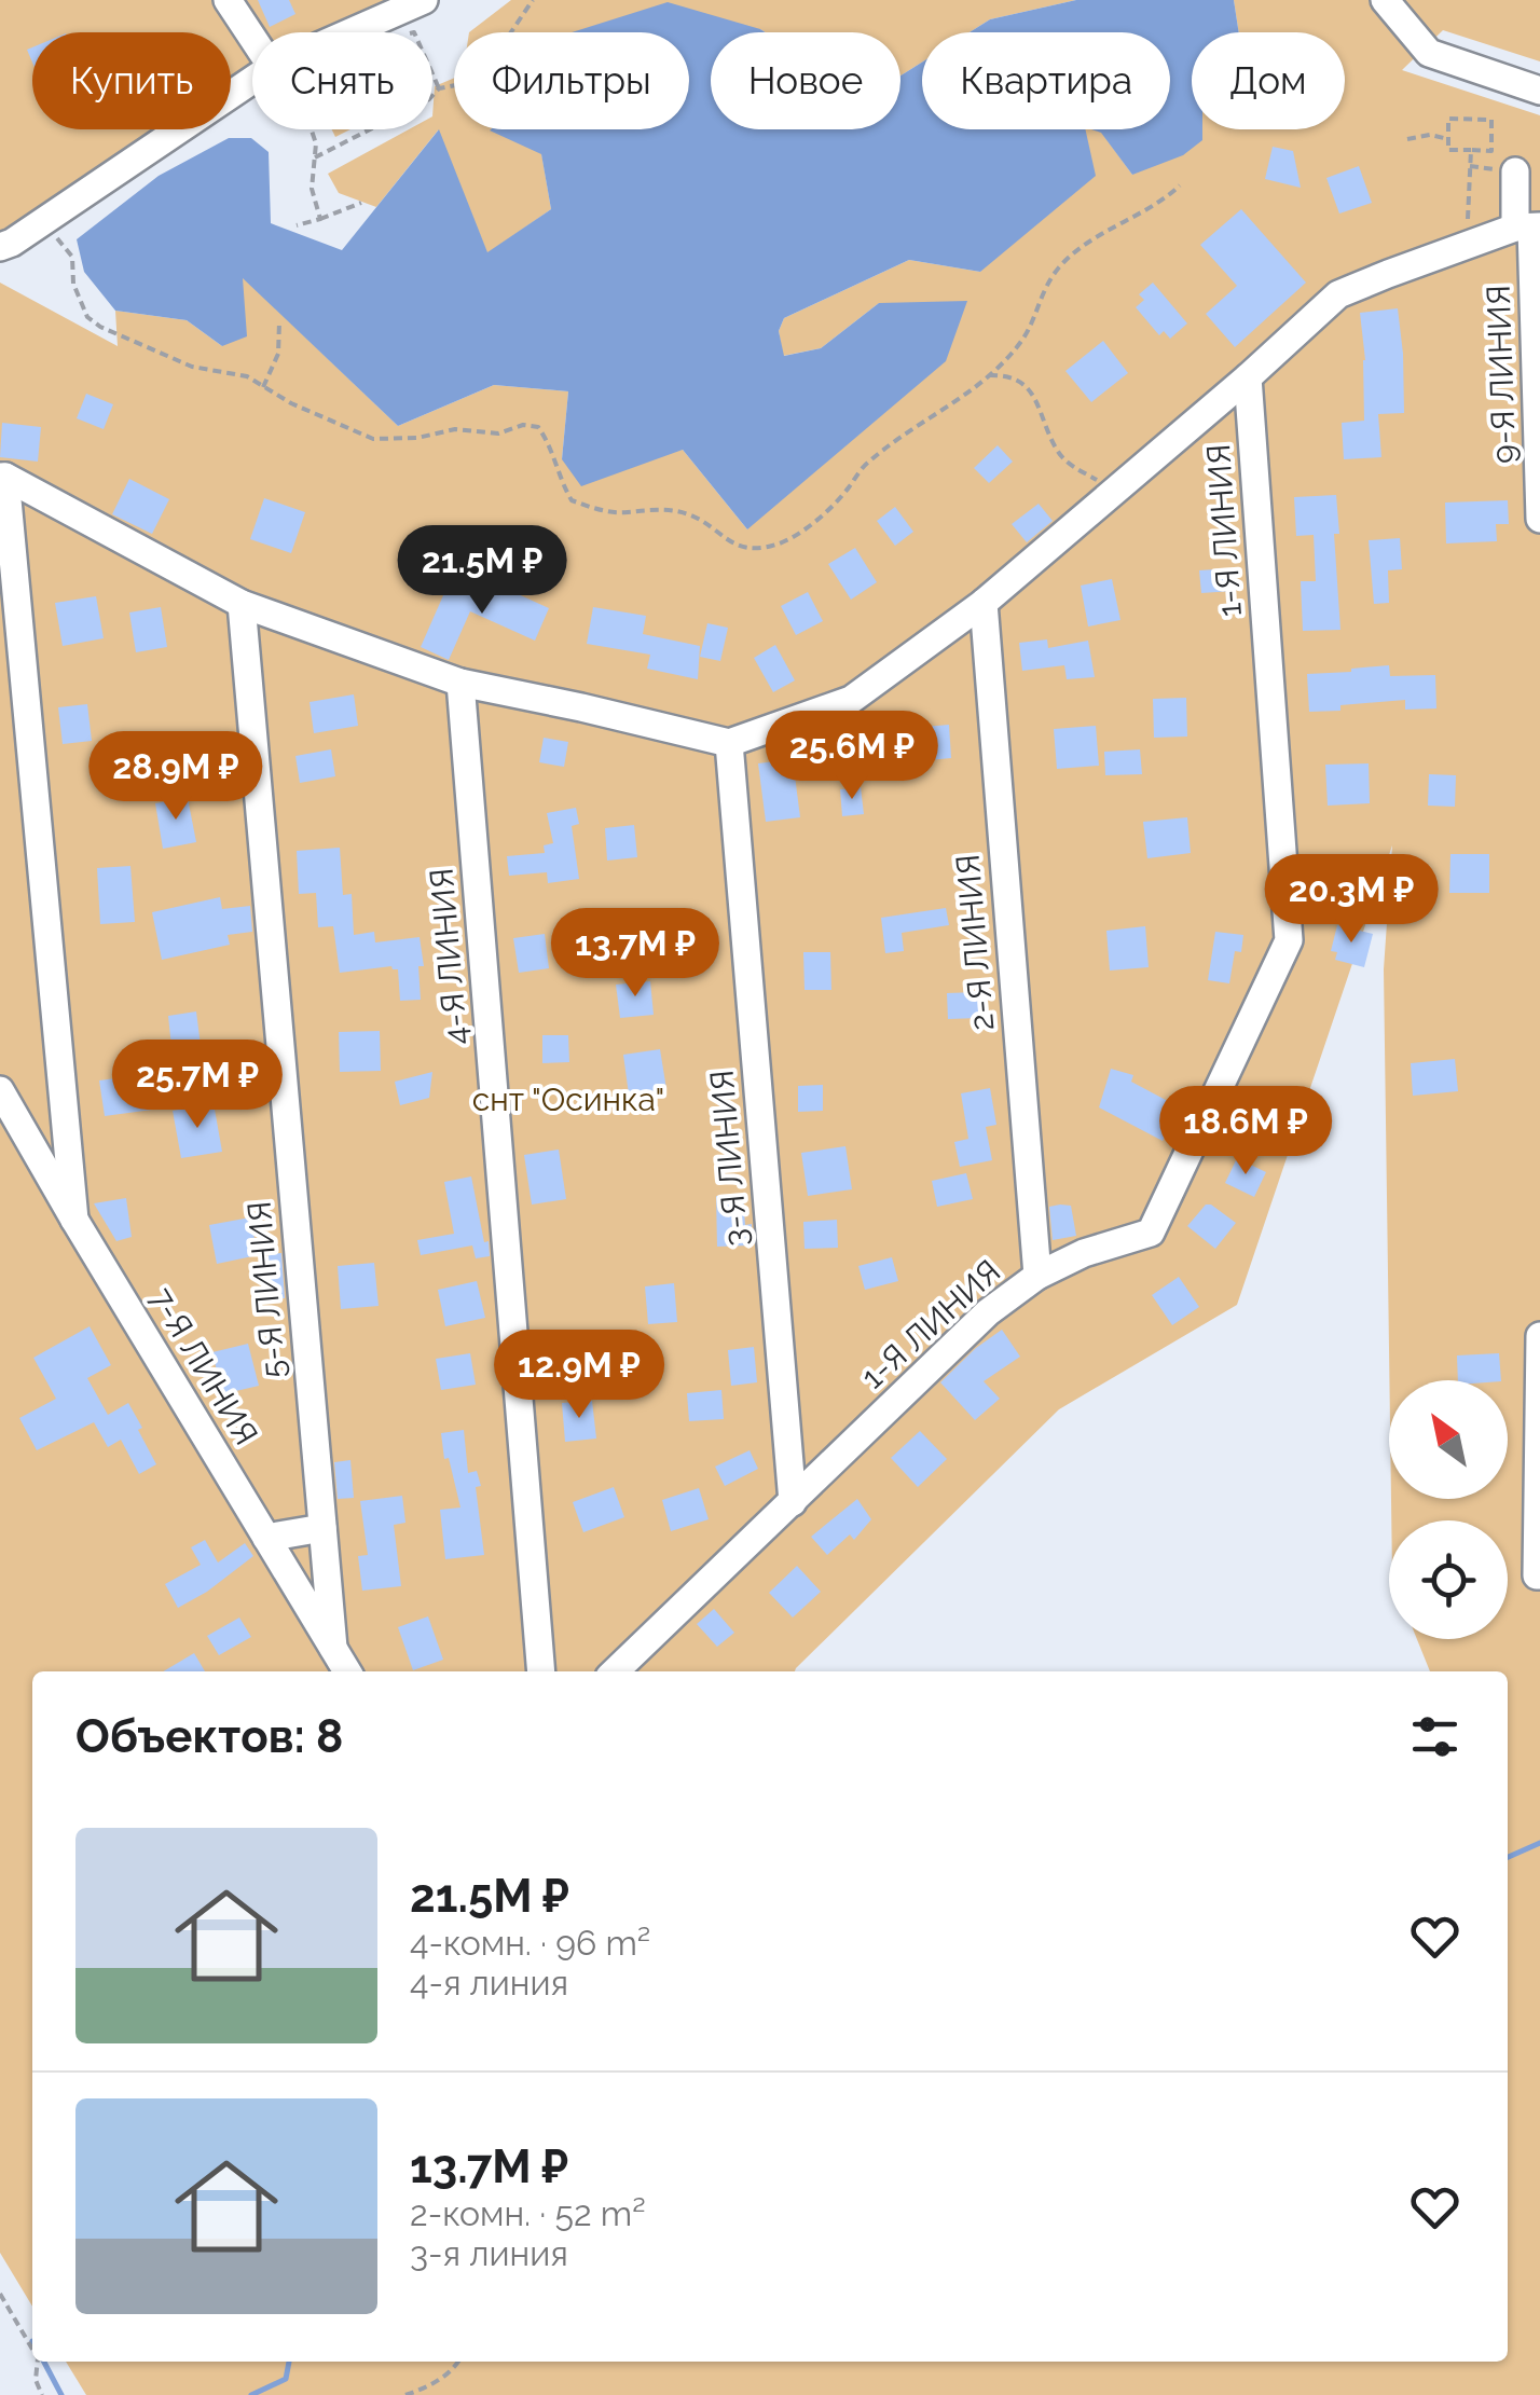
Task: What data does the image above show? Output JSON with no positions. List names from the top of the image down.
{
  "streets": {
    "street": [
      "9-Я ЛИНИЯ",
      "1-Я ЛИНИЯ",
      "2-Я ЛИНИЯ",
      "4-Я ЛИНИЯ",
      "3-Я ЛИНИЯ",
      "5-Я ЛИНИЯ",
      "7-Я ЛИНИЯ"
    ]
  },
  "crossings": [
    ["1-Я ЛИНИЯ", "2-Я ЛИНИЯ"],
    ["1-Я ЛИНИЯ", "3-Я ЛИНИЯ"],
    ["5-Я ЛИНИЯ", "7-Я ЛИНИЯ"]
  ],
  "parks": ["снт \"Осинка\""],
  "north": "top left",
  "page": {
    "chip": [
      "Купить",
      "Снять",
      "Фильтры",
      "Новое",
      "Квартира",
      "Дом"
    ],
    "price": [
      "21.5M ₽",
      "25.6M ₽",
      "28.9M ₽",
      "20.3M ₽",
      "13.7M ₽",
      "25.7M ₽",
      "18.6M ₽",
      "12.9M ₽"
    ],
    "heading": "Объектов: 8",
    "list": [
      {
        "name": "21.5M ₽",
        "note": "4-комн. · 96 m² · 4-я линия"
      },
      {
        "name": "13.7M ₽",
        "note": "2-комн. · 52 m² · 3-я линия"
      }
    ]
  }
}
